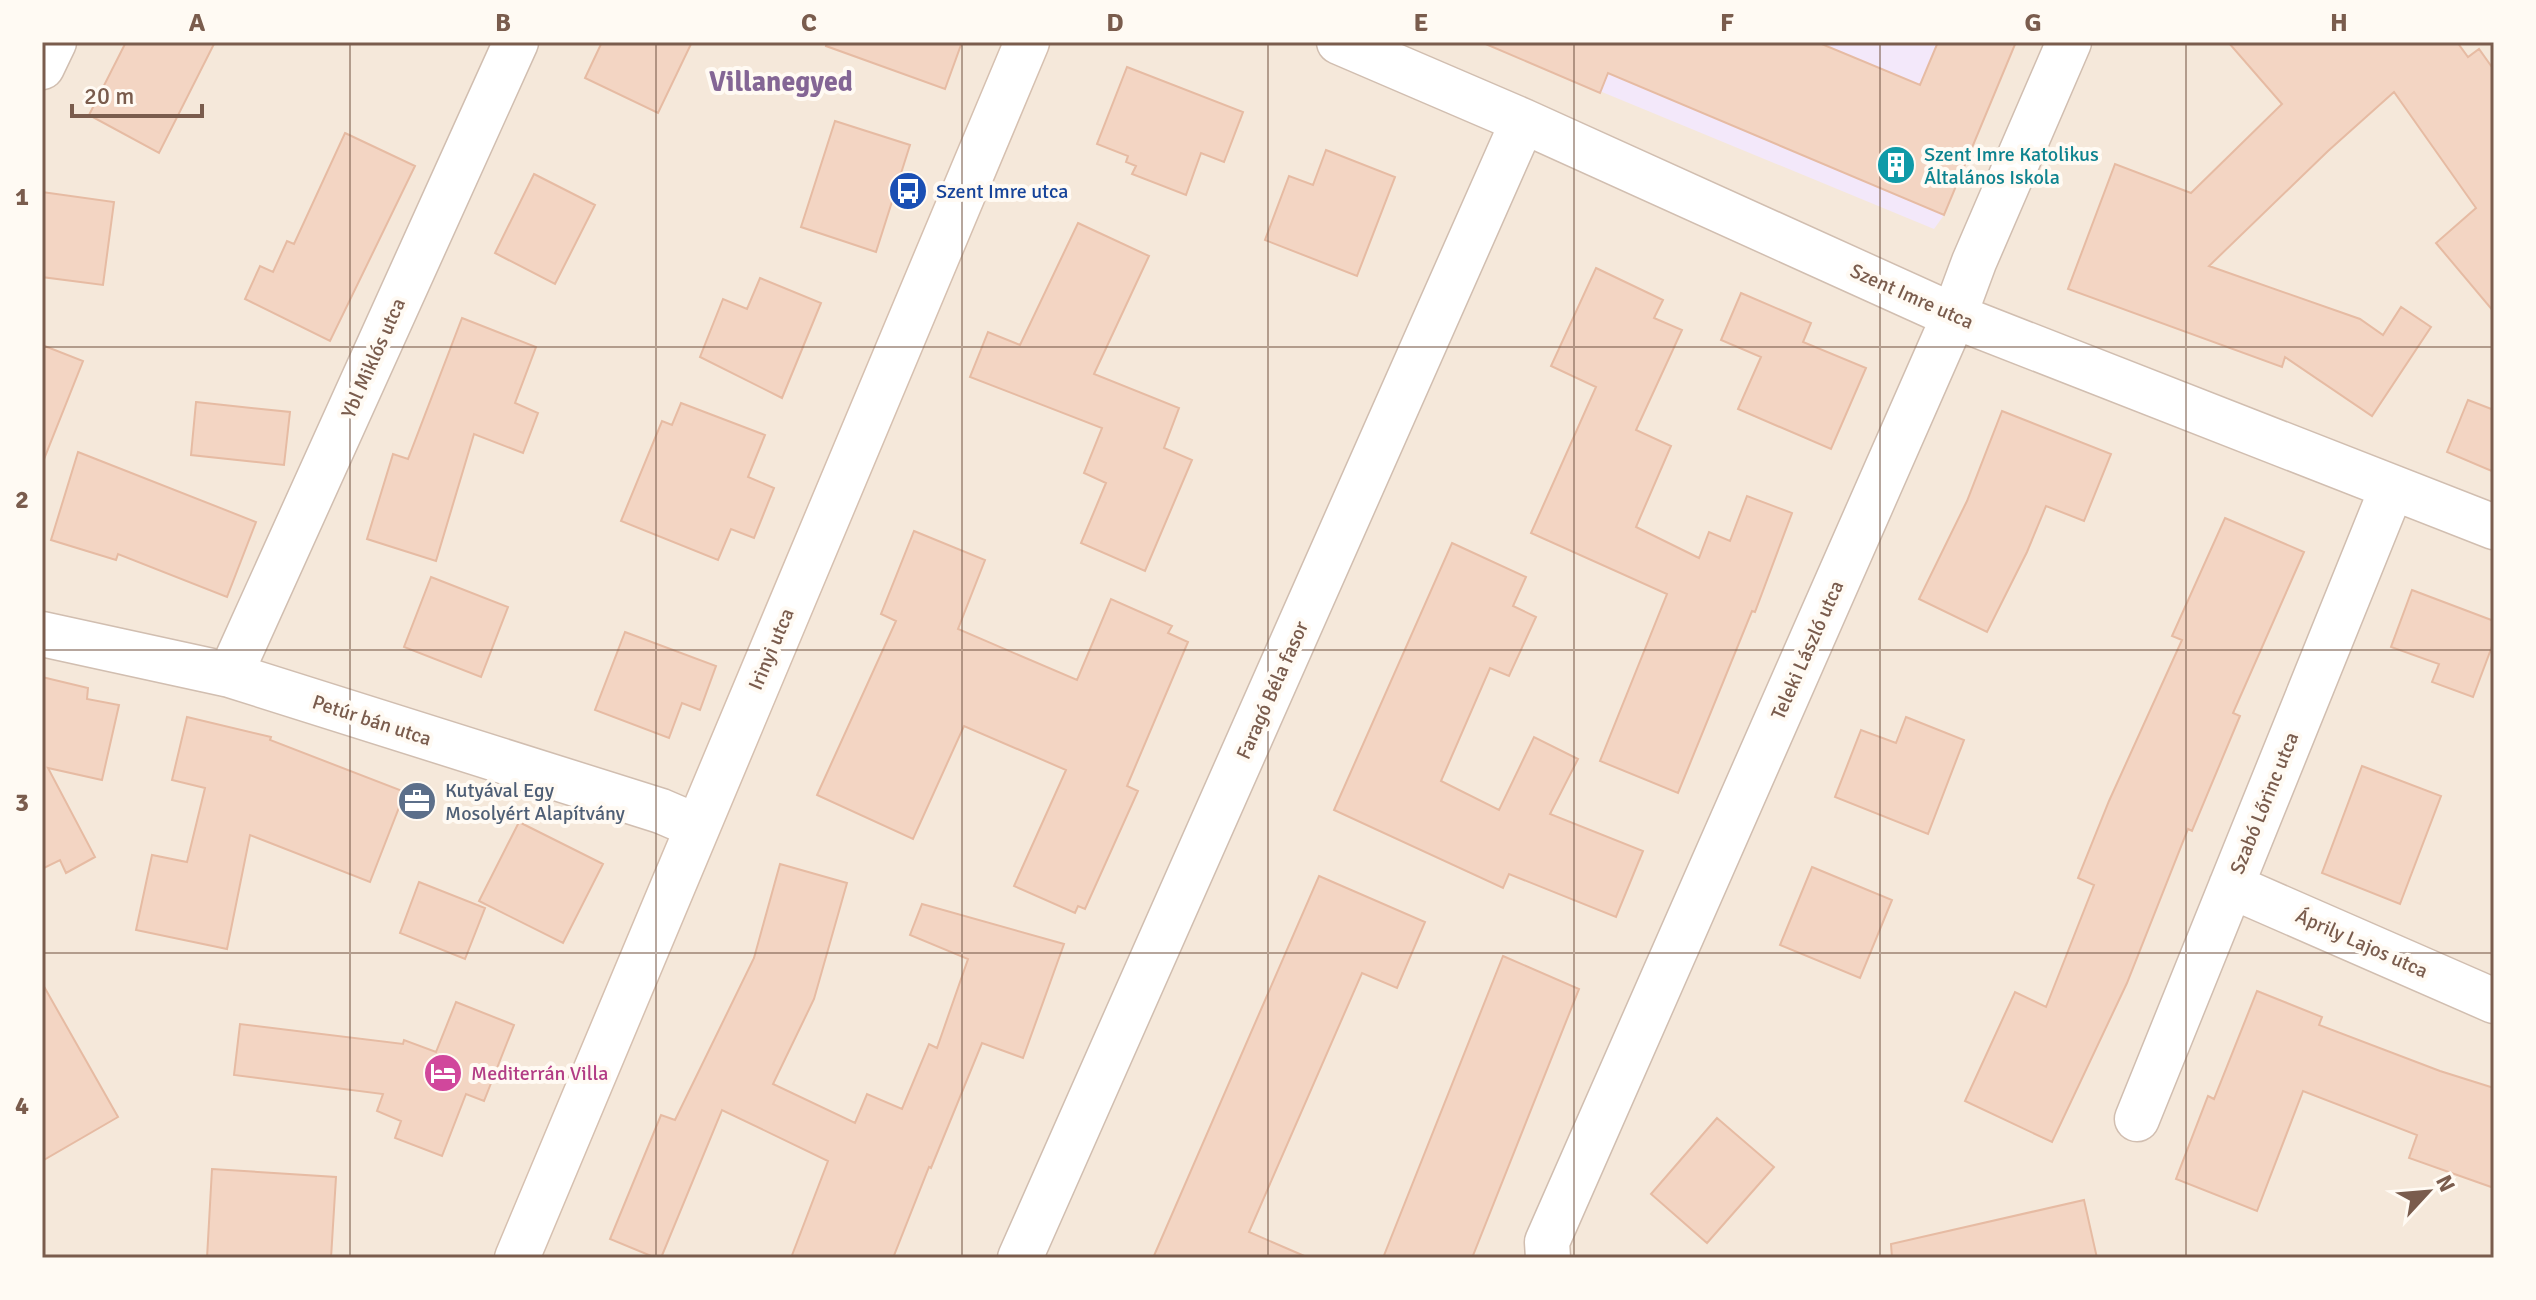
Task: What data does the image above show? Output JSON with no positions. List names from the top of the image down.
{
  "streets": {
    "street": [
      "Szent Imre utca",
      "Ybl Miklós utca",
      "Irinyi utca",
      "Teleki László utca",
      "Faragó Béla fasor",
      "Petúr bán utca",
      "Szabó Lőrinc utca",
      "Áprily Lajos utca"
    ]
  },
  "crossings": [
    ["Szent Imre utca", "Teleki László utca"],
    ["Szent Imre utca", "Faragó Béla fasor"],
    ["Szent Imre utca", "Szabó Lőrinc utca"],
    ["Ybl Miklós utca", "Petúr bán utca"],
    ["Irinyi utca", "Petúr bán utca"],
    ["Szabó Lőrinc utca", "Áprily Lajos utca"]
  ],
  "districts": ["Villanegyed"],
  "places": {
    "building": ["Szent Imre Katolikus Általános Iskola"],
    "bus stop": ["Szent Imre utca"],
    "office": ["Kutyával Egy Mosolyért Alapítvány"],
    "hotel": ["Mediterrán Villa"]
  },
  "scale_bar": "20 m",
  "north": "top right",
  "grid": {
    "columns": [
      "A",
      "B",
      "C",
      "D",
      "E",
      "F",
      "G",
      "H"
    ],
    "rows": [
      "1",
      "2",
      "3",
      "4"
    ]
  }
}
